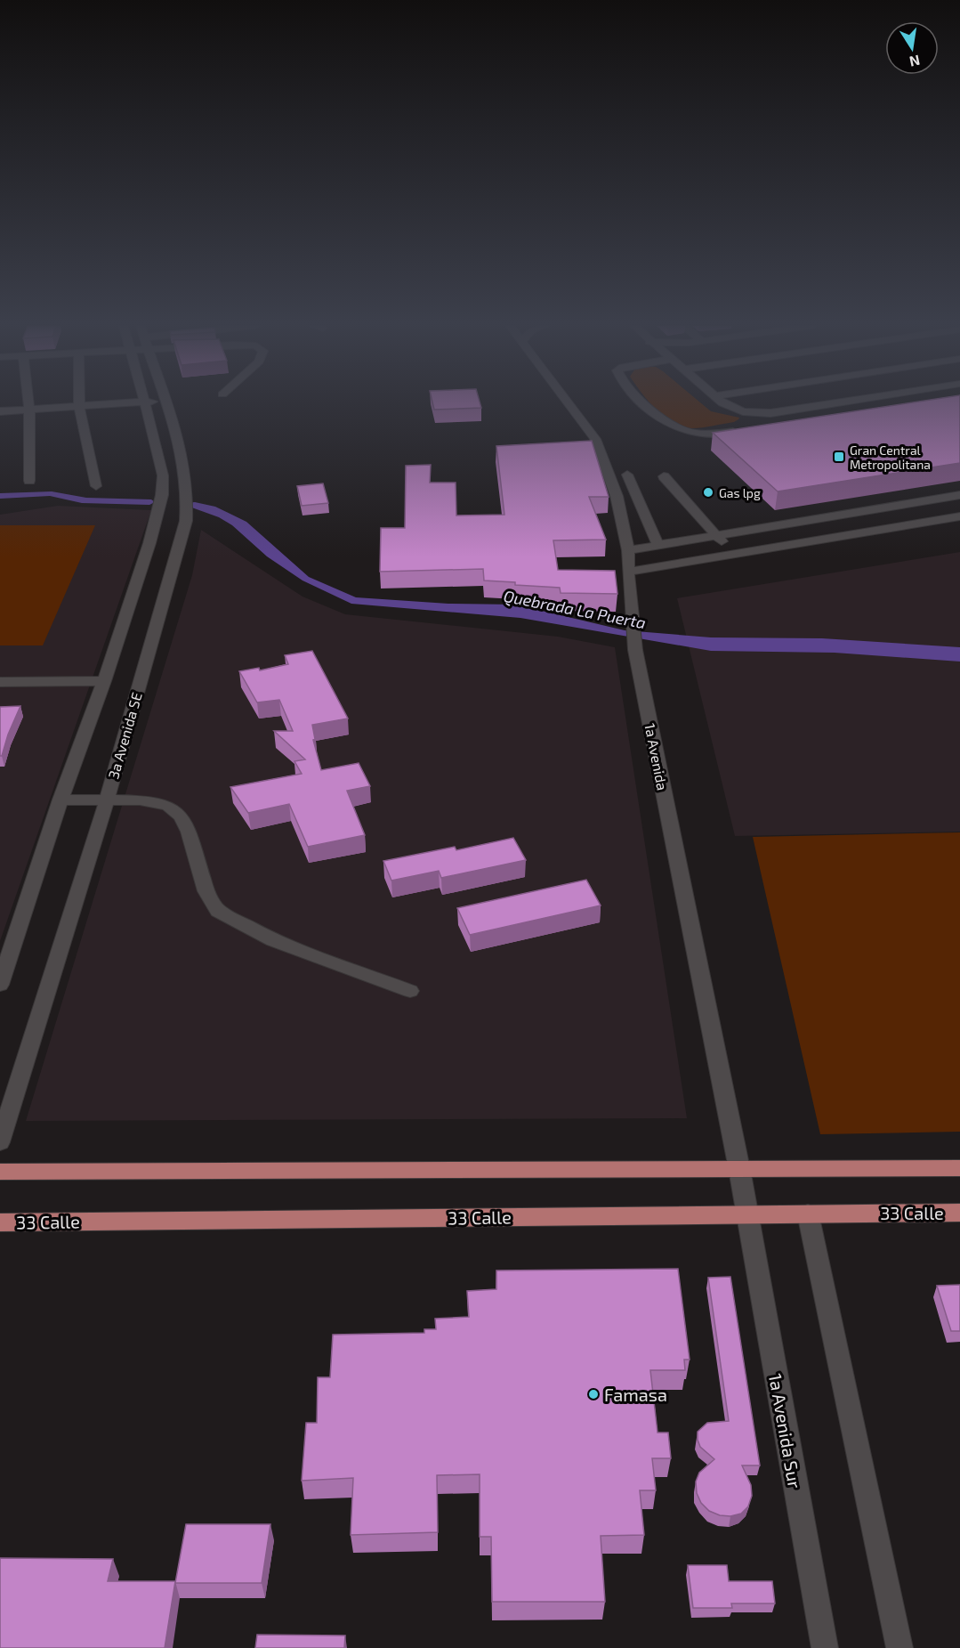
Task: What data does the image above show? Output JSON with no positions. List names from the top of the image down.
{
  "streets": {
    "main road": ["33 Calle"],
    "street": ["3a Avenida SE", "1a Avenida", "1a Avenida Sur"]
  },
  "crossings": [
    ["1a Avenida", "33 Calle"],
    ["1a Avenida", "1a Avenida Sur"],
    ["33 Calle", "1a Avenida Sur"]
  ],
  "water": ["Quebrada La Puerta"],
  "places": {
    "transit": ["Gran Central Metropolitana"],
    "other": ["Gas lpg", "Famasa"]
  },
  "north": "bottom"
}
